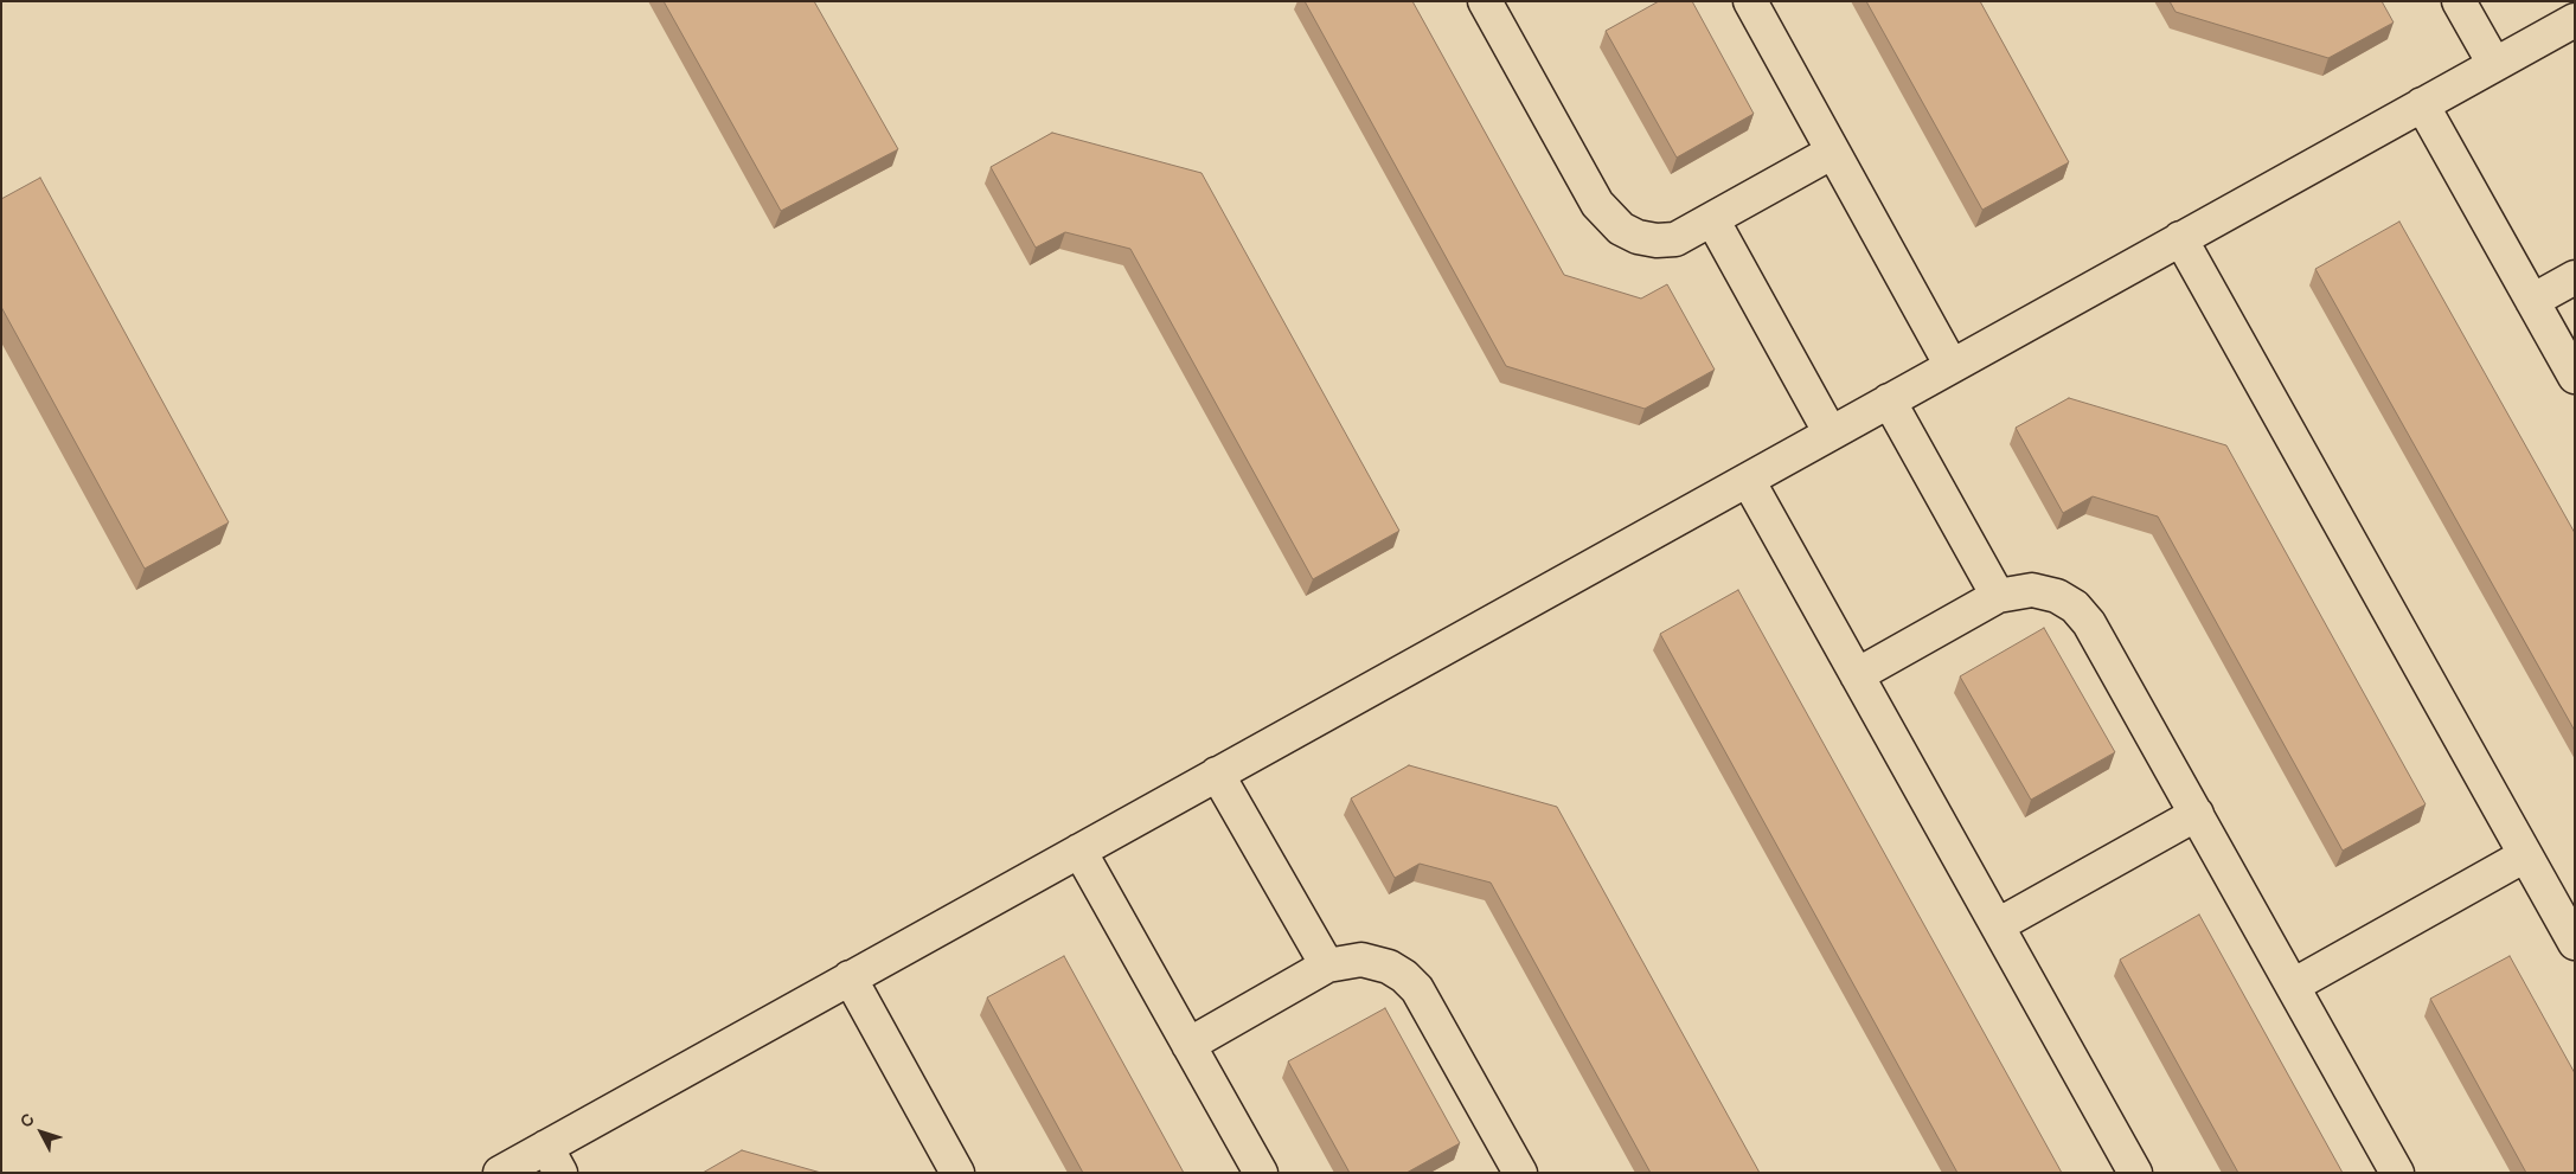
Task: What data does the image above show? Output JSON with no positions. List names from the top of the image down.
{
  "north": "top left"
}
